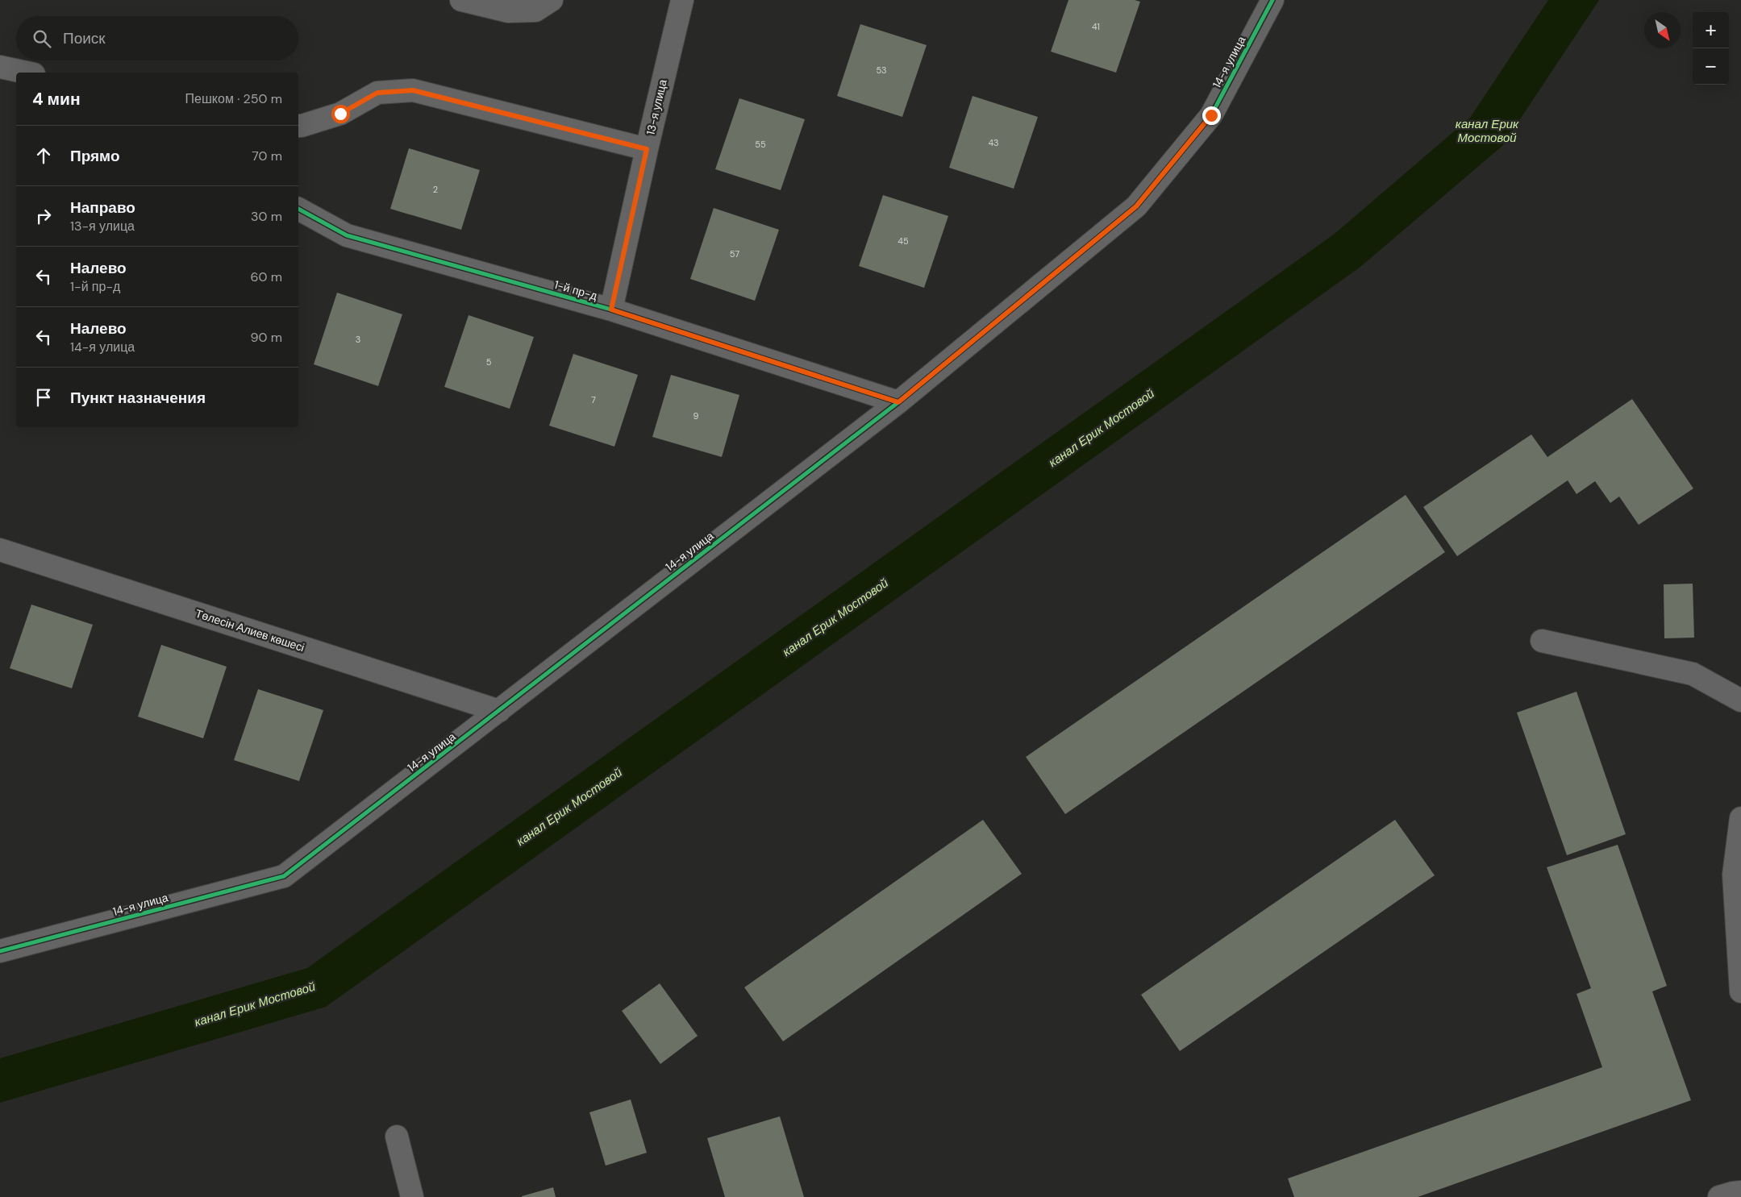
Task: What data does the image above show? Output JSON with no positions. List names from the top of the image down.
{
  "streets": {
    "street": [
      "14-я улица",
      "13-я улица",
      "1-й пр-д",
      "Төлесін Алиев көшесі"
    ]
  },
  "crossings": [
    ["14-я улица", "1-й пр-д"],
    ["14-я улица", "Төлесін Алиев көшесі"],
    ["13-я улица", "1-й пр-д"]
  ],
  "water": ["канал Ерик Мостовой"],
  "house_numbers": [
    "41",
    "53",
    "43",
    "55",
    "2",
    "45",
    "57",
    "3",
    "5",
    "7",
    "9"
  ],
  "north": "bottom right",
  "page": {
    "map_buttons": ["+", "−"],
    "search": "Поиск",
    "heading": ["4 мин", "Пешком · 250 m"],
    "list": [
      ["Прямо", "70 m"],
      ["Направо", "13-я улица", "30 m"],
      ["Налево", "1-й пр-д", "60 m"],
      ["Налево", "14-я улица", "90 m"],
      "Пункт назначения"
    ]
  }
}
